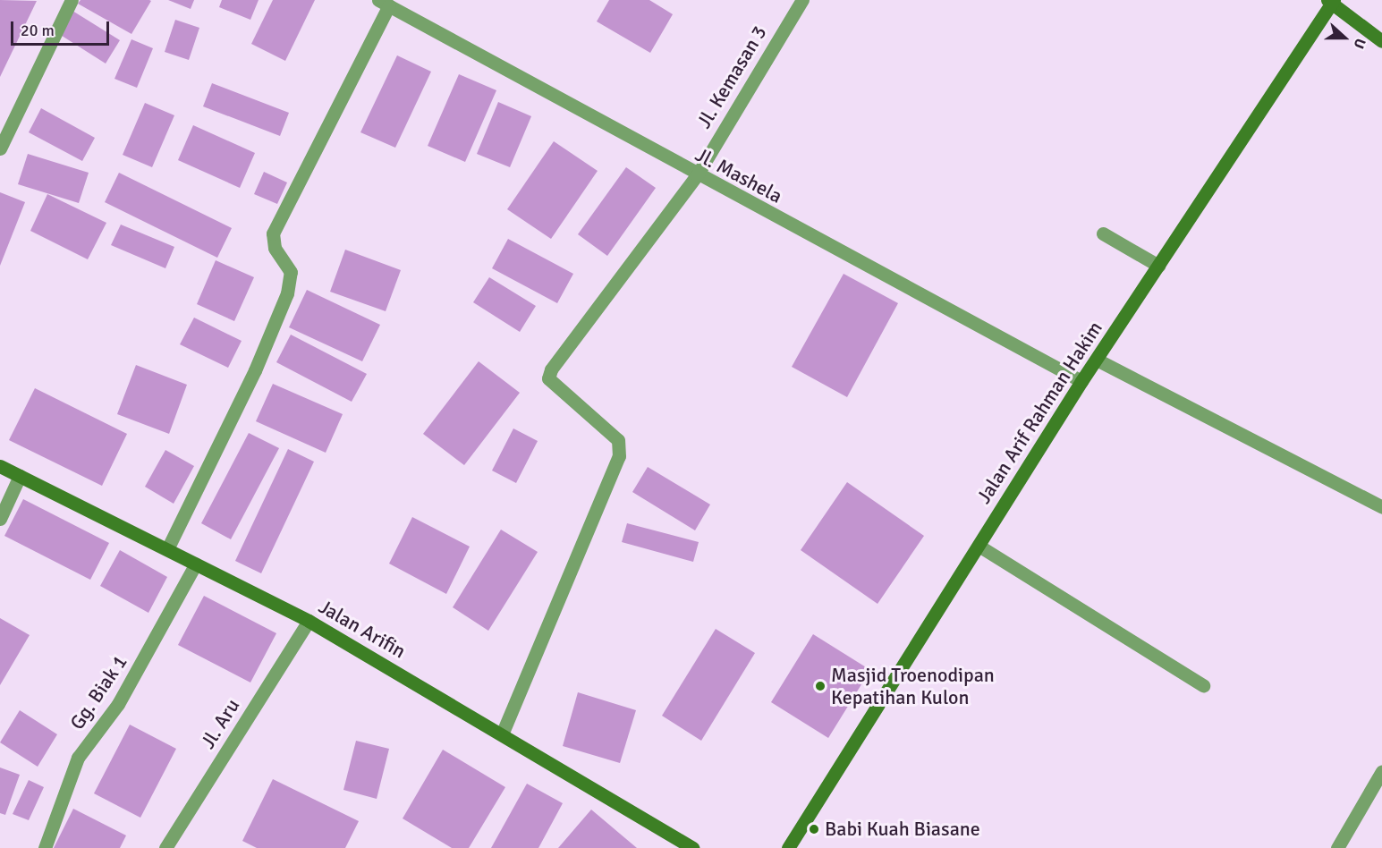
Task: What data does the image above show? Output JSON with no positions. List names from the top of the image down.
{
  "streets": {
    "main road": ["Jalan Arif Rahman Hakim", "Jalan Arifin"],
    "street": [
      "Jl. Kemasan 3",
      "Jl. Mashela",
      "Gg. Biak 1",
      "Jl. Aru"
    ]
  },
  "crossings": [
    ["Jl. Kemasan 3", "Jl. Mashela"],
    ["Jl. Kemasan 3", "Jalan Arifin"],
    ["Jl. Mashela", "Jalan Arif Rahman Hakim"],
    ["Jalan Arifin", "Gg. Biak 1"],
    ["Jalan Arifin", "Jl. Aru"]
  ],
  "places": ["Masjid Troenodipan Kepatihan Kulon", "Babi Kuah Biasane"],
  "scale_bar": "20 m",
  "north": "right"
}
